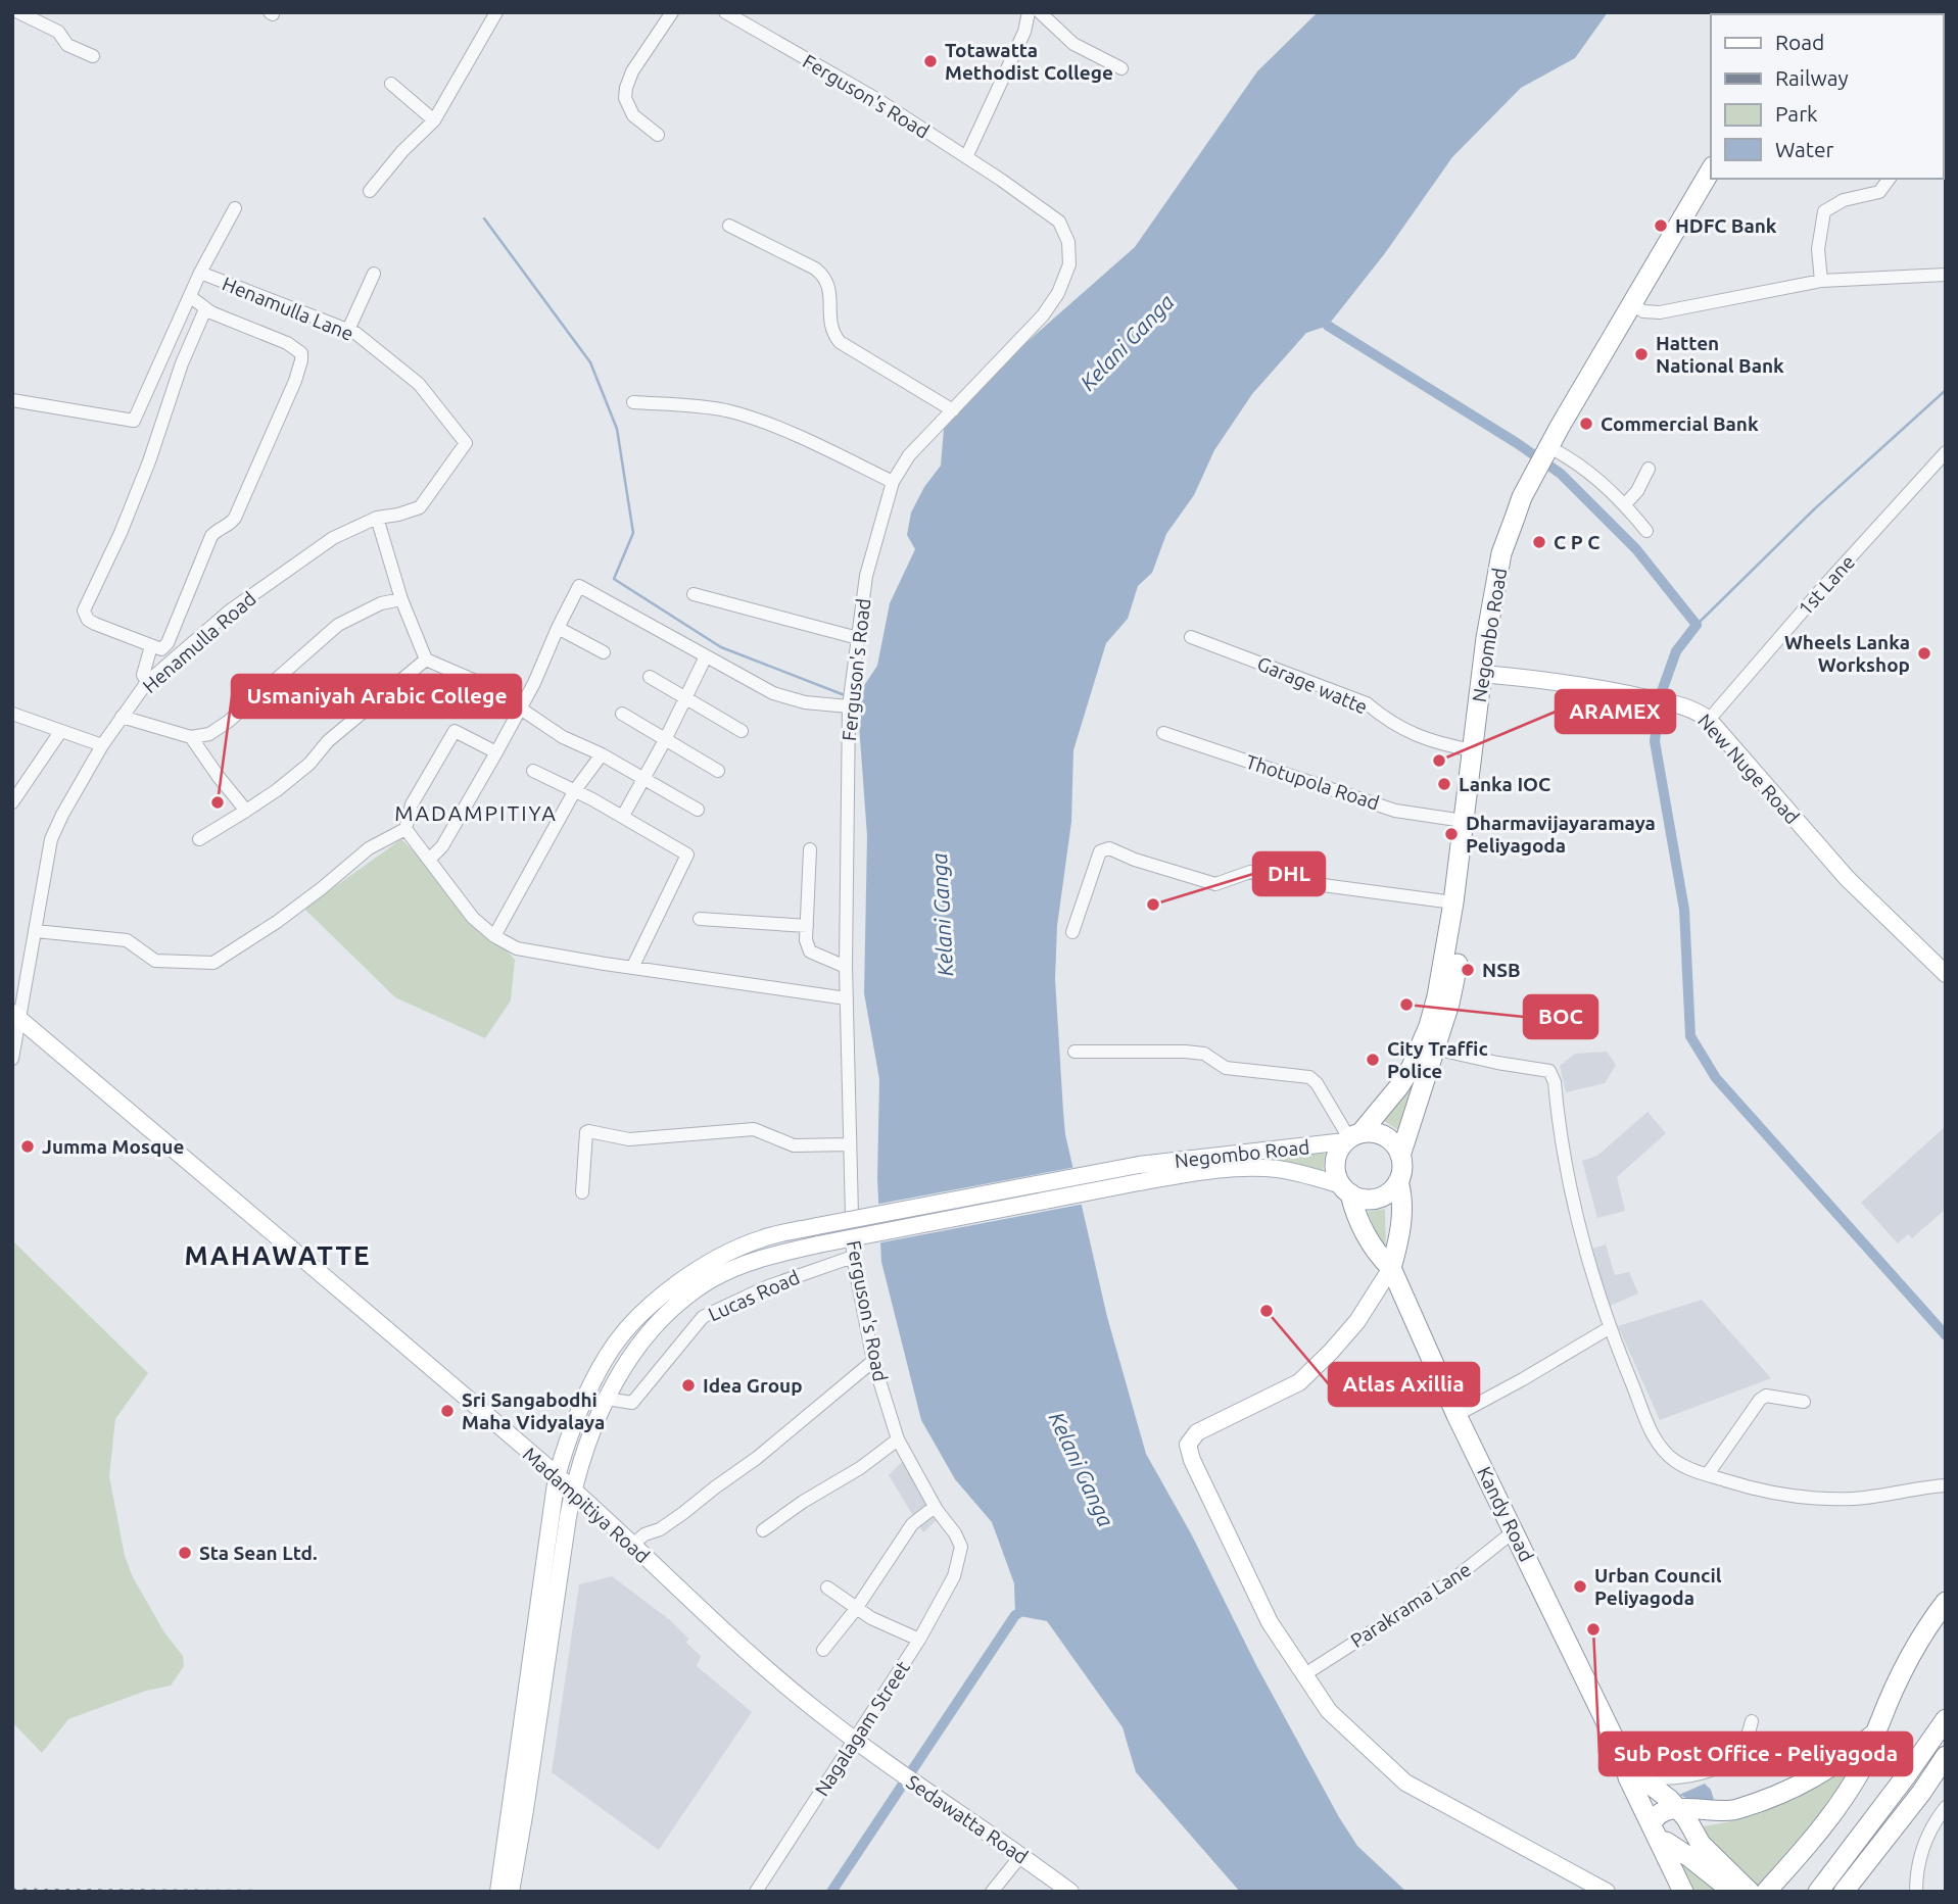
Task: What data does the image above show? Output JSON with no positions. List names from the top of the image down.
{
  "streets": {
    "highway": ["Negombo Road", "Kandy Road"],
    "main road": ["New Nuge Road", "Madampitiya Road", "Sedawatta Road"],
    "street": [
      "Ferguson's Road",
      "Henamulla Lane",
      "1st Lane",
      "Henamulla Road",
      "Garage watte",
      "Thotupola Road",
      "Lucas Road",
      "Parakrama Lane",
      "Nagalagam Street"
    ]
  },
  "crossings": [
    ["Ferguson's Road", "Lucas Road"],
    ["Ferguson's Road", "Nagalagam Street"],
    ["Henamulla Lane", "Henamulla Road"],
    ["1st Lane", "New Nuge Road"],
    ["Negombo Road", "Garage watte"],
    ["Negombo Road", "New Nuge Road"],
    ["Negombo Road", "Thotupola Road"],
    ["Negombo Road", "Kandy Road"],
    ["Henamulla Road", "Madampitiya Road"],
    ["Madampitiya Road", "Nagalagam Street"],
    ["Madampitiya Road", "Sedawatta Road"],
    ["Kandy Road", "Parakrama Lane"]
  ],
  "districts": ["MADAMPITIYA", "MAHAWATTE"],
  "water": ["Kelani Ganga"],
  "places": [
    "Totawatta Methodist College",
    "HDFC Bank",
    "Hatten National Bank",
    "Commercial Bank",
    "C P C",
    "Wheels Lanka Workshop",
    "ARAMEX",
    "Lanka IOC",
    "Usmaniyah Arabic College",
    "Dharmavijayaramaya Peliyagoda",
    "DHL",
    "NSB",
    "BOC",
    "City Traffic Police",
    "Jumma Mosque",
    "Atlas Axillia",
    "Idea Group",
    "Sri Sangabodhi Maha Vidyalaya",
    "Sta Sean Ltd.",
    "Urban Council Peliyagoda",
    "Sub Post Office - Peliyagoda"
  ],
  "legend": [
    "Road",
    "Railway",
    "Park",
    "Water"
  ]
}
